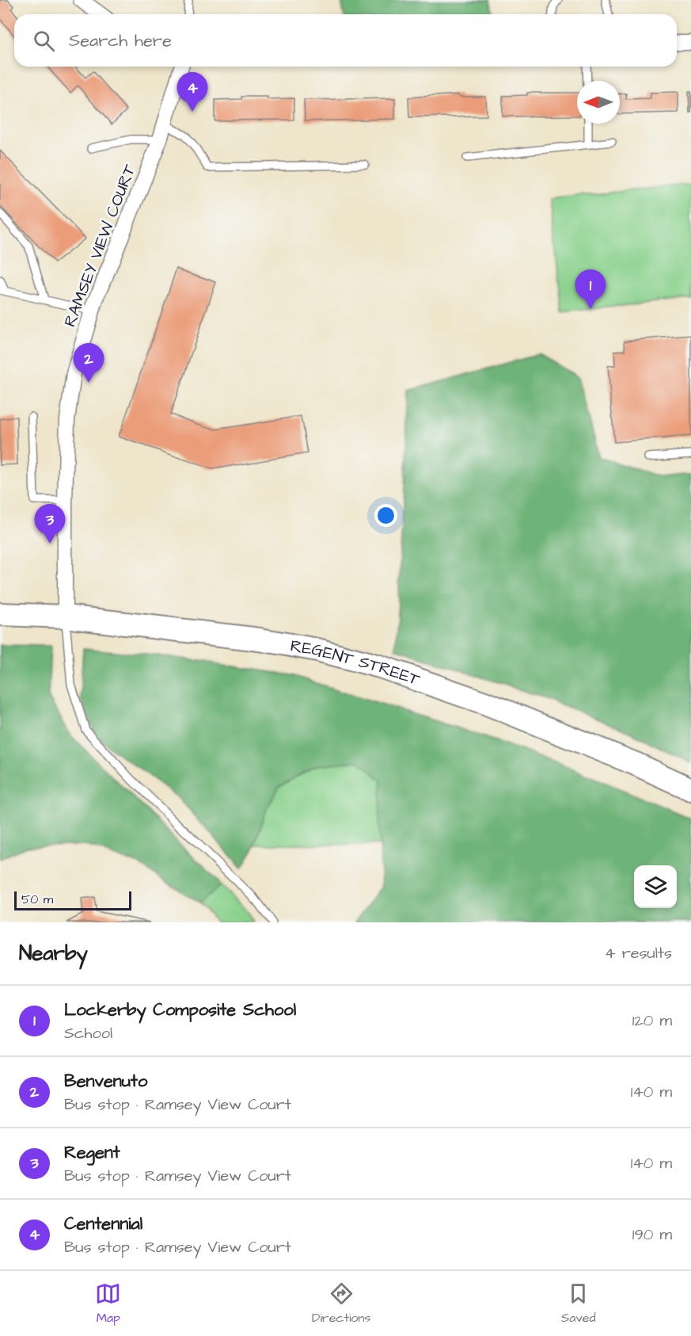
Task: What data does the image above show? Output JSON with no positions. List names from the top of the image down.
{
  "streets": {
    "main road": ["REGENT STREET"],
    "street": ["RAMSEY VIEW COURT"]
  },
  "crossings": [
    ["RAMSEY VIEW COURT", "REGENT STREET"]
  ],
  "scale_bar": "50 m",
  "north": "left",
  "page": {
    "search": "Search here",
    "pins": [
      "4",
      "1",
      "2",
      "3"
    ],
    "scale": "50 m",
    "heading": ["Nearby", "4 results"],
    "list": [
      {
        "mark": "1",
        "name": "Lockerby Composite School",
        "note": "School",
        "value": "120 m"
      },
      {
        "mark": "2",
        "name": "Benvenuto",
        "note": "Bus stop · Ramsey View Court",
        "value": "140 m"
      },
      {
        "mark": "3",
        "name": "Regent",
        "note": "Bus stop · Ramsey View Court",
        "value": "140 m"
      },
      {
        "mark": "4",
        "name": "Centennial",
        "note": "Bus stop · Ramsey View Court",
        "value": "190 m"
      }
    ],
    "nav": ["Map", "Directions", "Saved"]
  }
}
